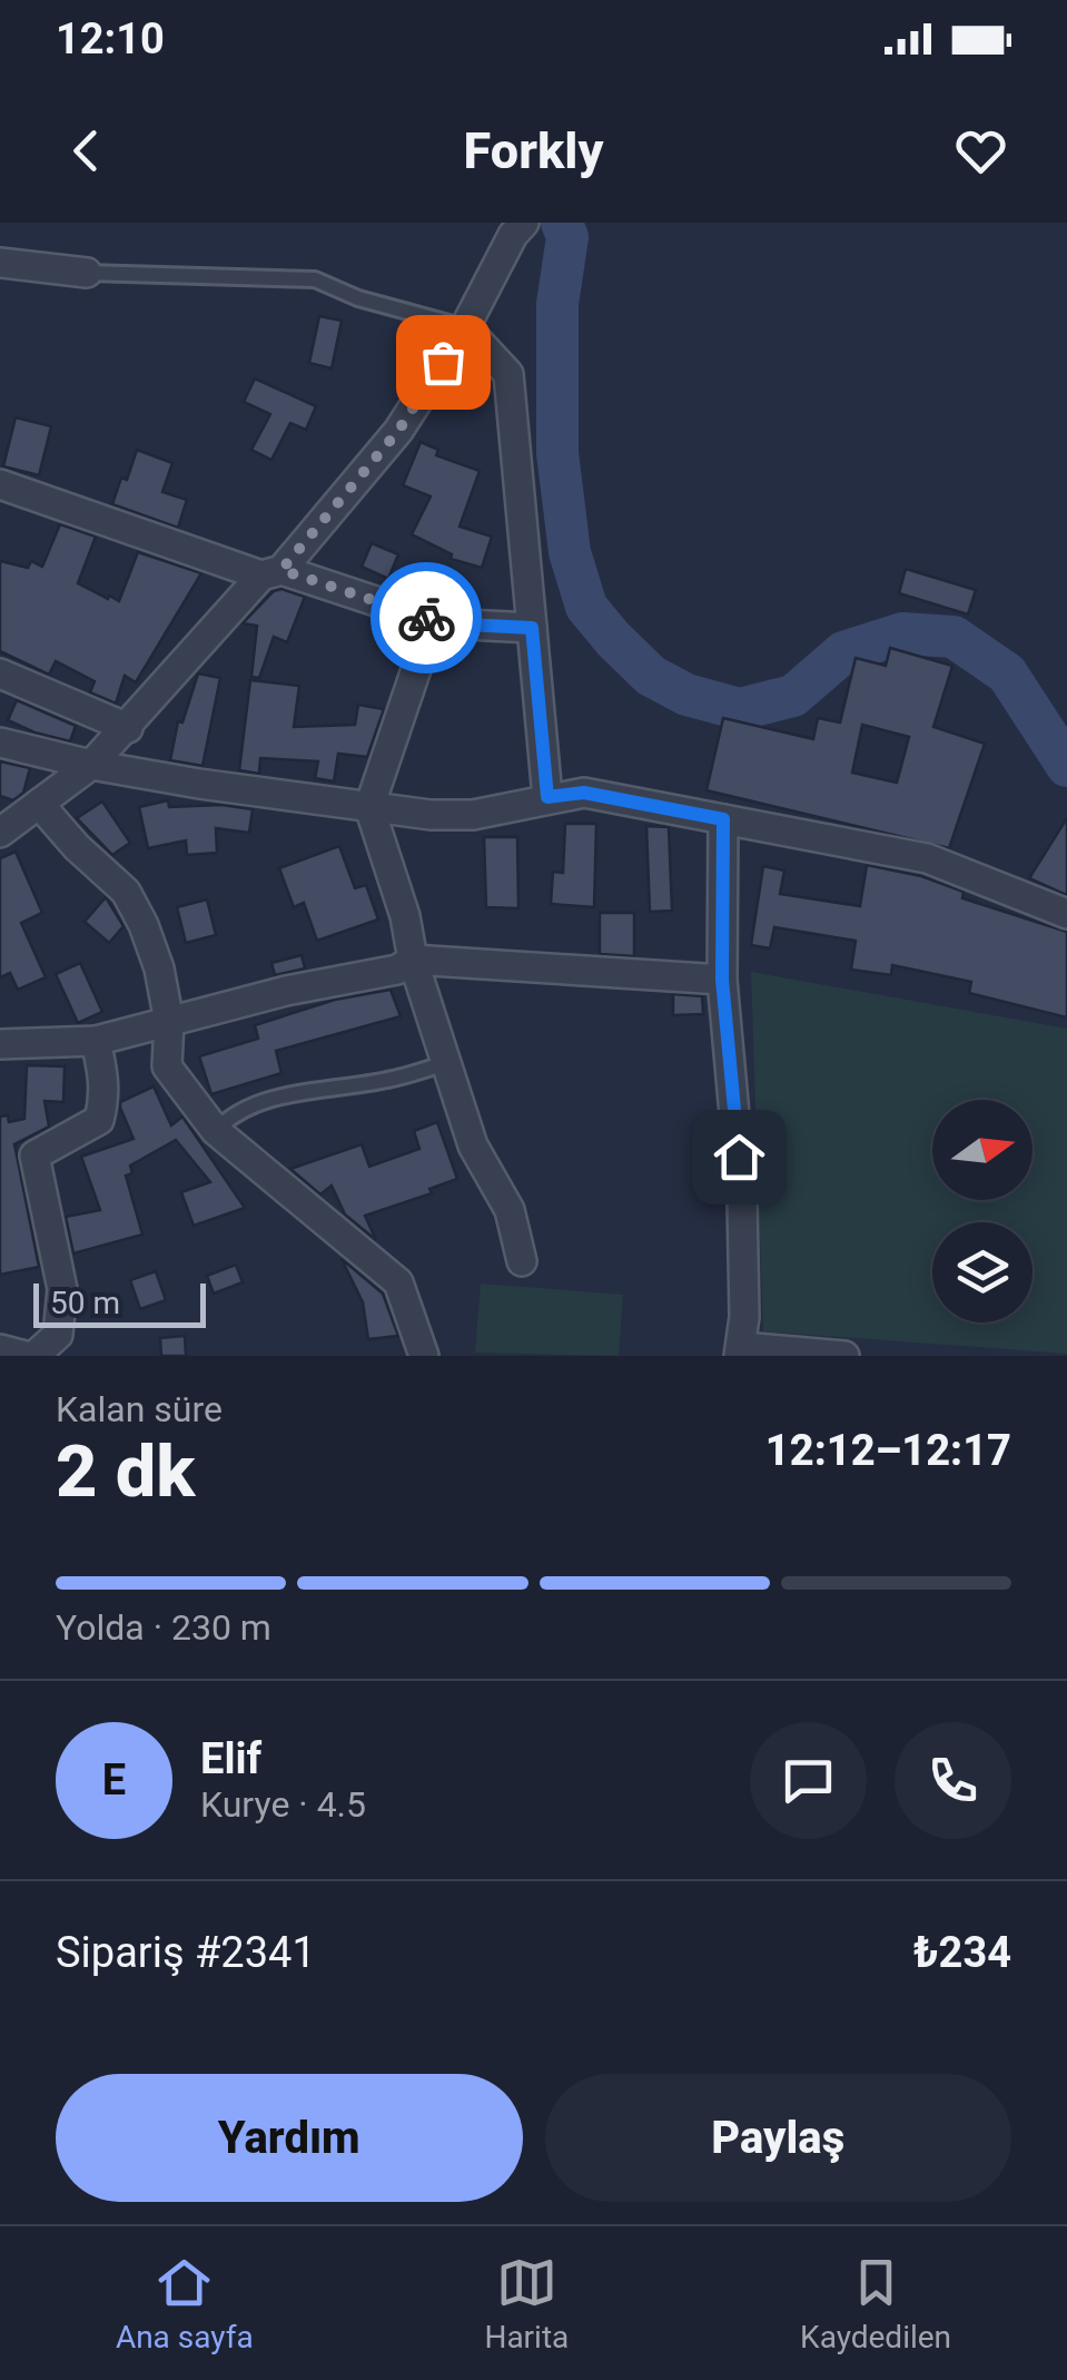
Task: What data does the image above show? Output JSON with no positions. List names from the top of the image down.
{
  "scale_bar": "50 m",
  "north": "right",
  "page": {
    "status": "12:10",
    "header": "Forkly",
    "scale": "50 m",
    "heading": ["2 dk", "Kalan süre", "12:12–12:17"],
    "panel": [
      "Elif",
      "Kurye · 4.5",
      "Sipariş #2341",
      "₺234"
    ],
    "bar": "Yolda · 230 m",
    "round": "E",
    "buttons": ["Yardım", "Paylaş"],
    "tabs": ["Ana sayfa", "Harita", "Kaydedilen"]
  }
}
